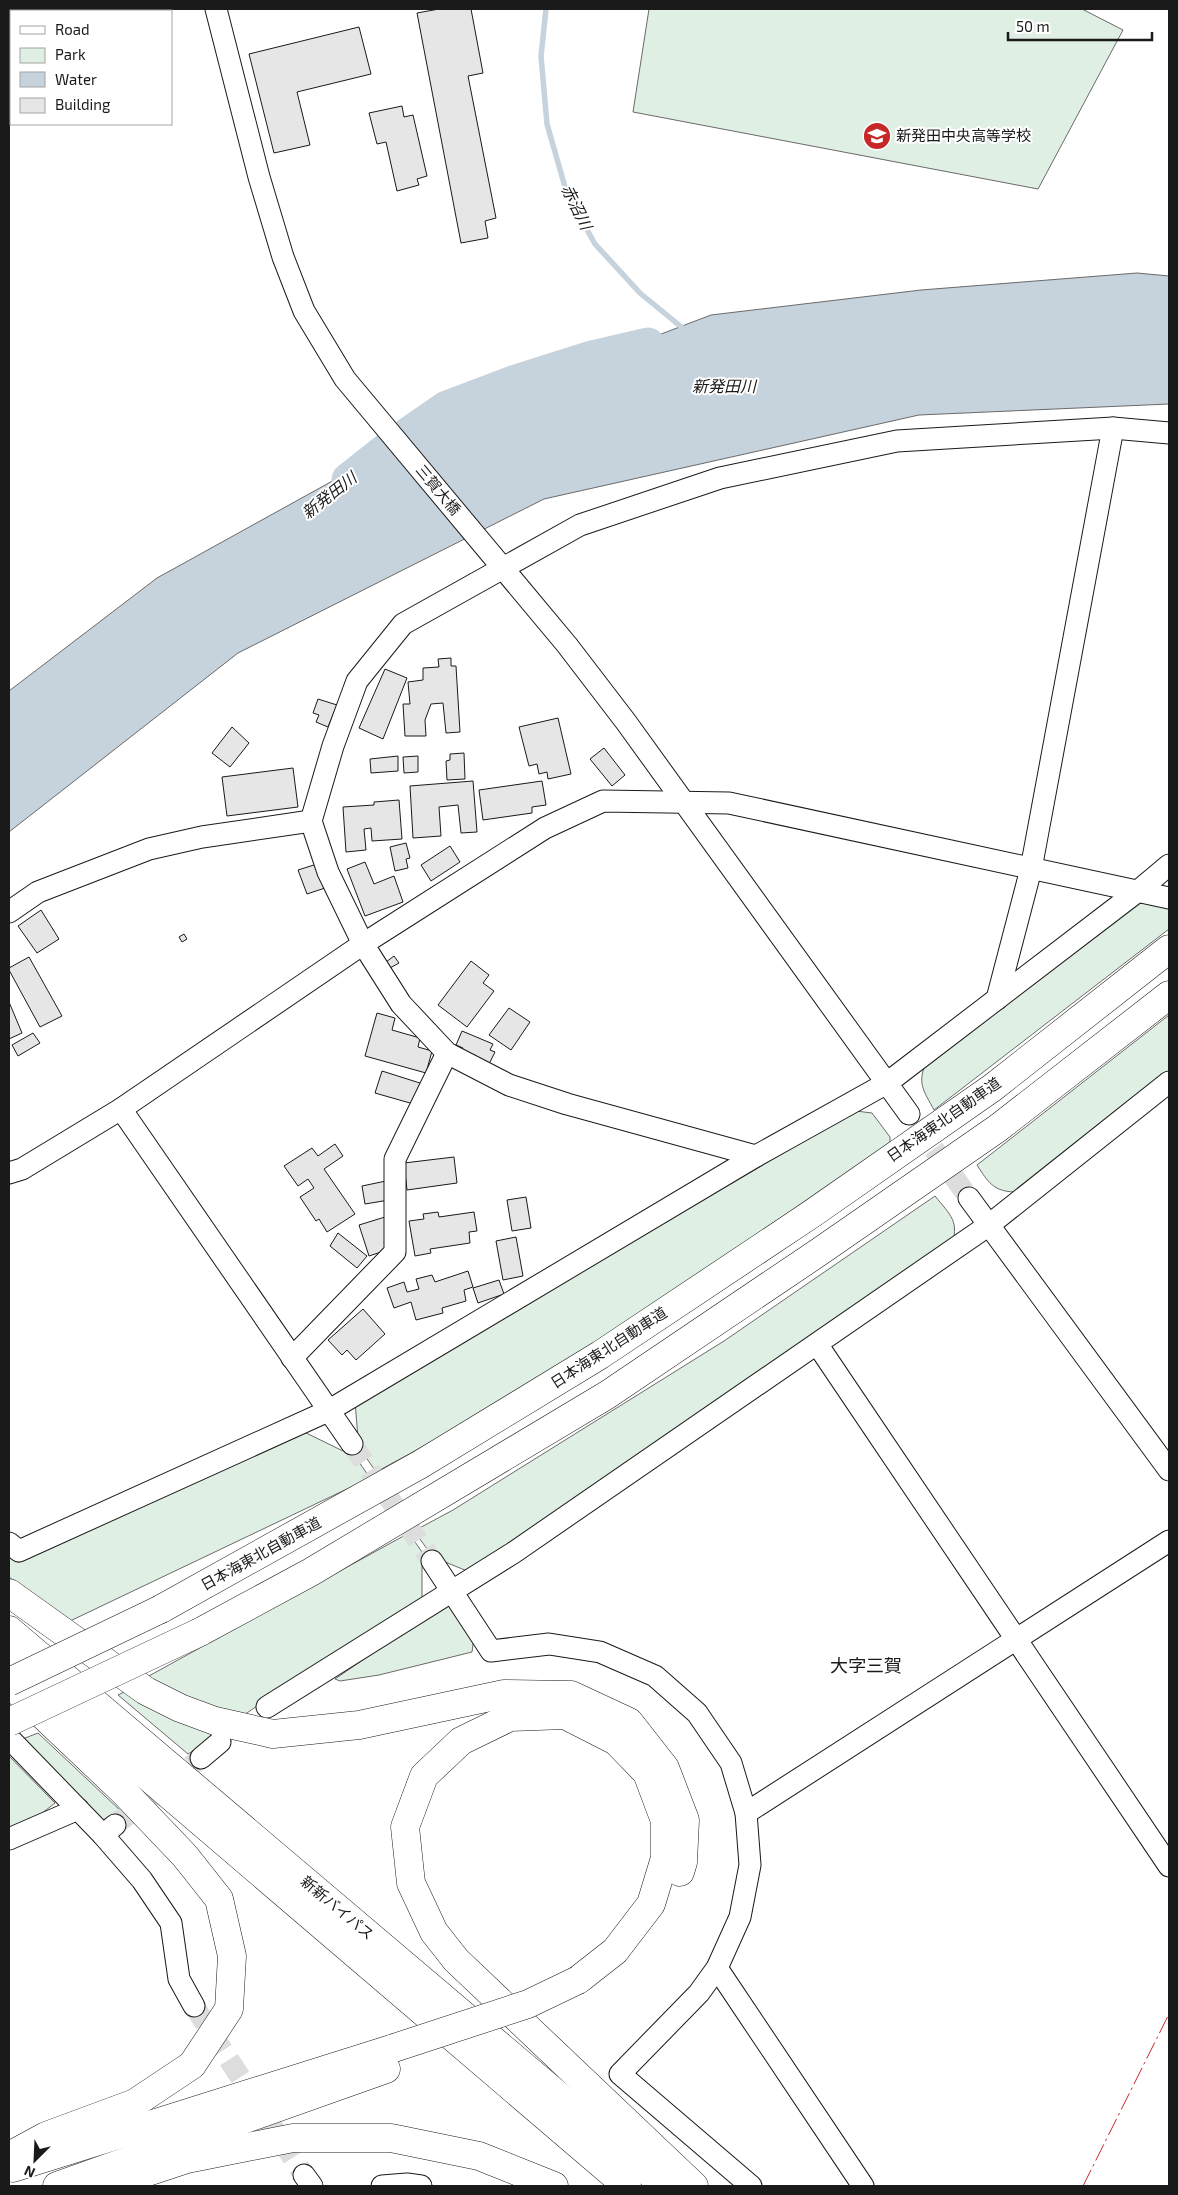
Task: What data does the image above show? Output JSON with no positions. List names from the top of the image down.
{
  "streets": {
    "highway": ["日本海東北自動車道", "新新バイパス"],
    "street": ["三賀大橋"]
  },
  "districts": ["大字三賀"],
  "water": ["赤沼川", "新発田川"],
  "places": {
    "school or university": ["新発田中央高等学校"]
  },
  "legend": [
    "Road",
    "Park",
    "Water",
    "Building"
  ],
  "scale_bar": "50 m",
  "north": "bottom left"
}
